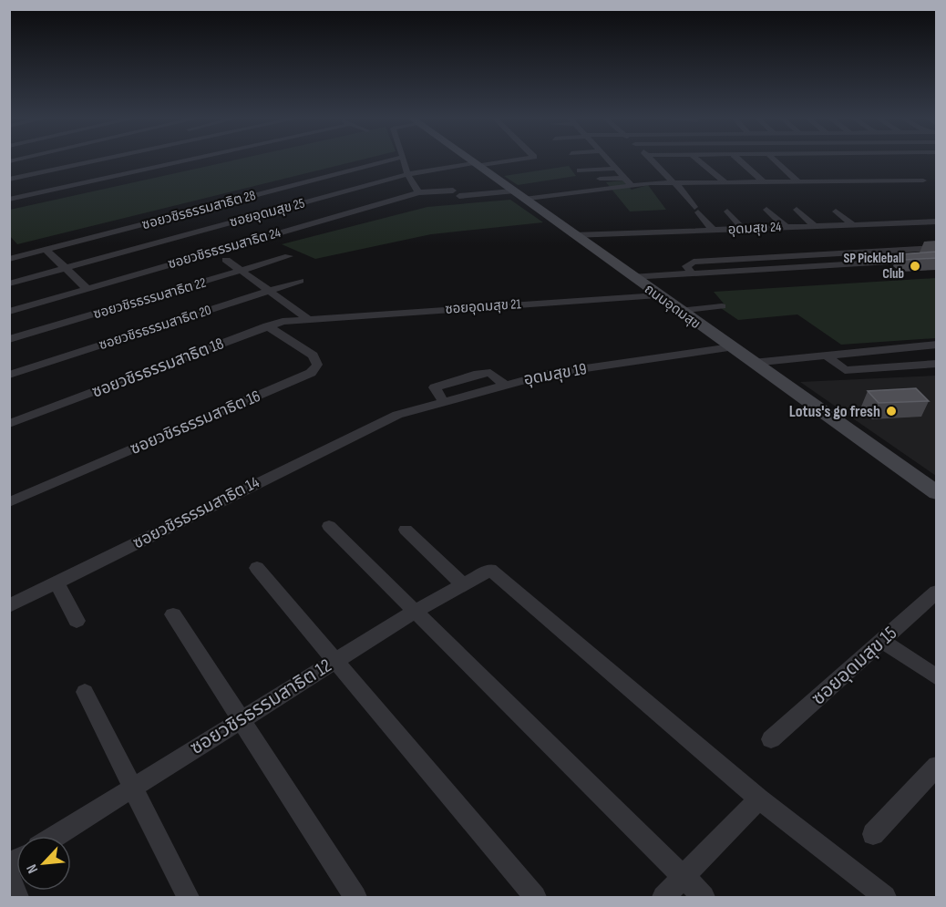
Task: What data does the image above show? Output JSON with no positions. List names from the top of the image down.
{
  "streets": {
    "main road": ["ถนนอุดมสุข"],
    "street": [
      "ซอยวชิรธรรมสาธิต 28",
      "ซอยอุดมสุข 25",
      "อุดมสุข 24",
      "ซอยวชิรธรรมสาธิต 24",
      "ซอยวชิรธรรมสาธิต 22",
      "ซอยอุดมสุข 21",
      "ซอยวชิรธรรมสาธิต 20",
      "ซอยวชิรธรรมสาธิต 18",
      "อุดมสุข 19",
      "ซอยวชิรธรรมสาธิต 16",
      "ซอยวชิรธรรมสาธิต 14",
      "ซอยอุดมสุข 15",
      "ซอยวชิรธรรมสาธิต 12"
    ]
  },
  "crossings": [
    ["ซอยวชิรธรรมสาธิต 28", "ซอยอุดมสุข 25"],
    ["ซอยอุดมสุข 25", "ถนนอุดมสุข"],
    ["อุดมสุข 24", "ถนนอุดมสุข"],
    ["ซอยวชิรธรรมสาธิต 24", "ถนนอุดมสุข"],
    ["ซอยอุดมสุข 21", "ถนนอุดมสุข"],
    ["ซอยอุดมสุข 21", "ซอยวชิรธรรมสาธิต 18"],
    ["ถนนอุดมสุข", "อุดมสุข 19"],
    ["ซอยวชิรธรรมสาธิต 18", "ซอยวชิรธรรมสาธิต 16"],
    ["อุดมสุข 19", "ซอยวชิรธรรมสาธิต 14"]
  ],
  "places": ["SP Pickleball Club", "Lotus's go fresh"],
  "north": "bottom left"
}
